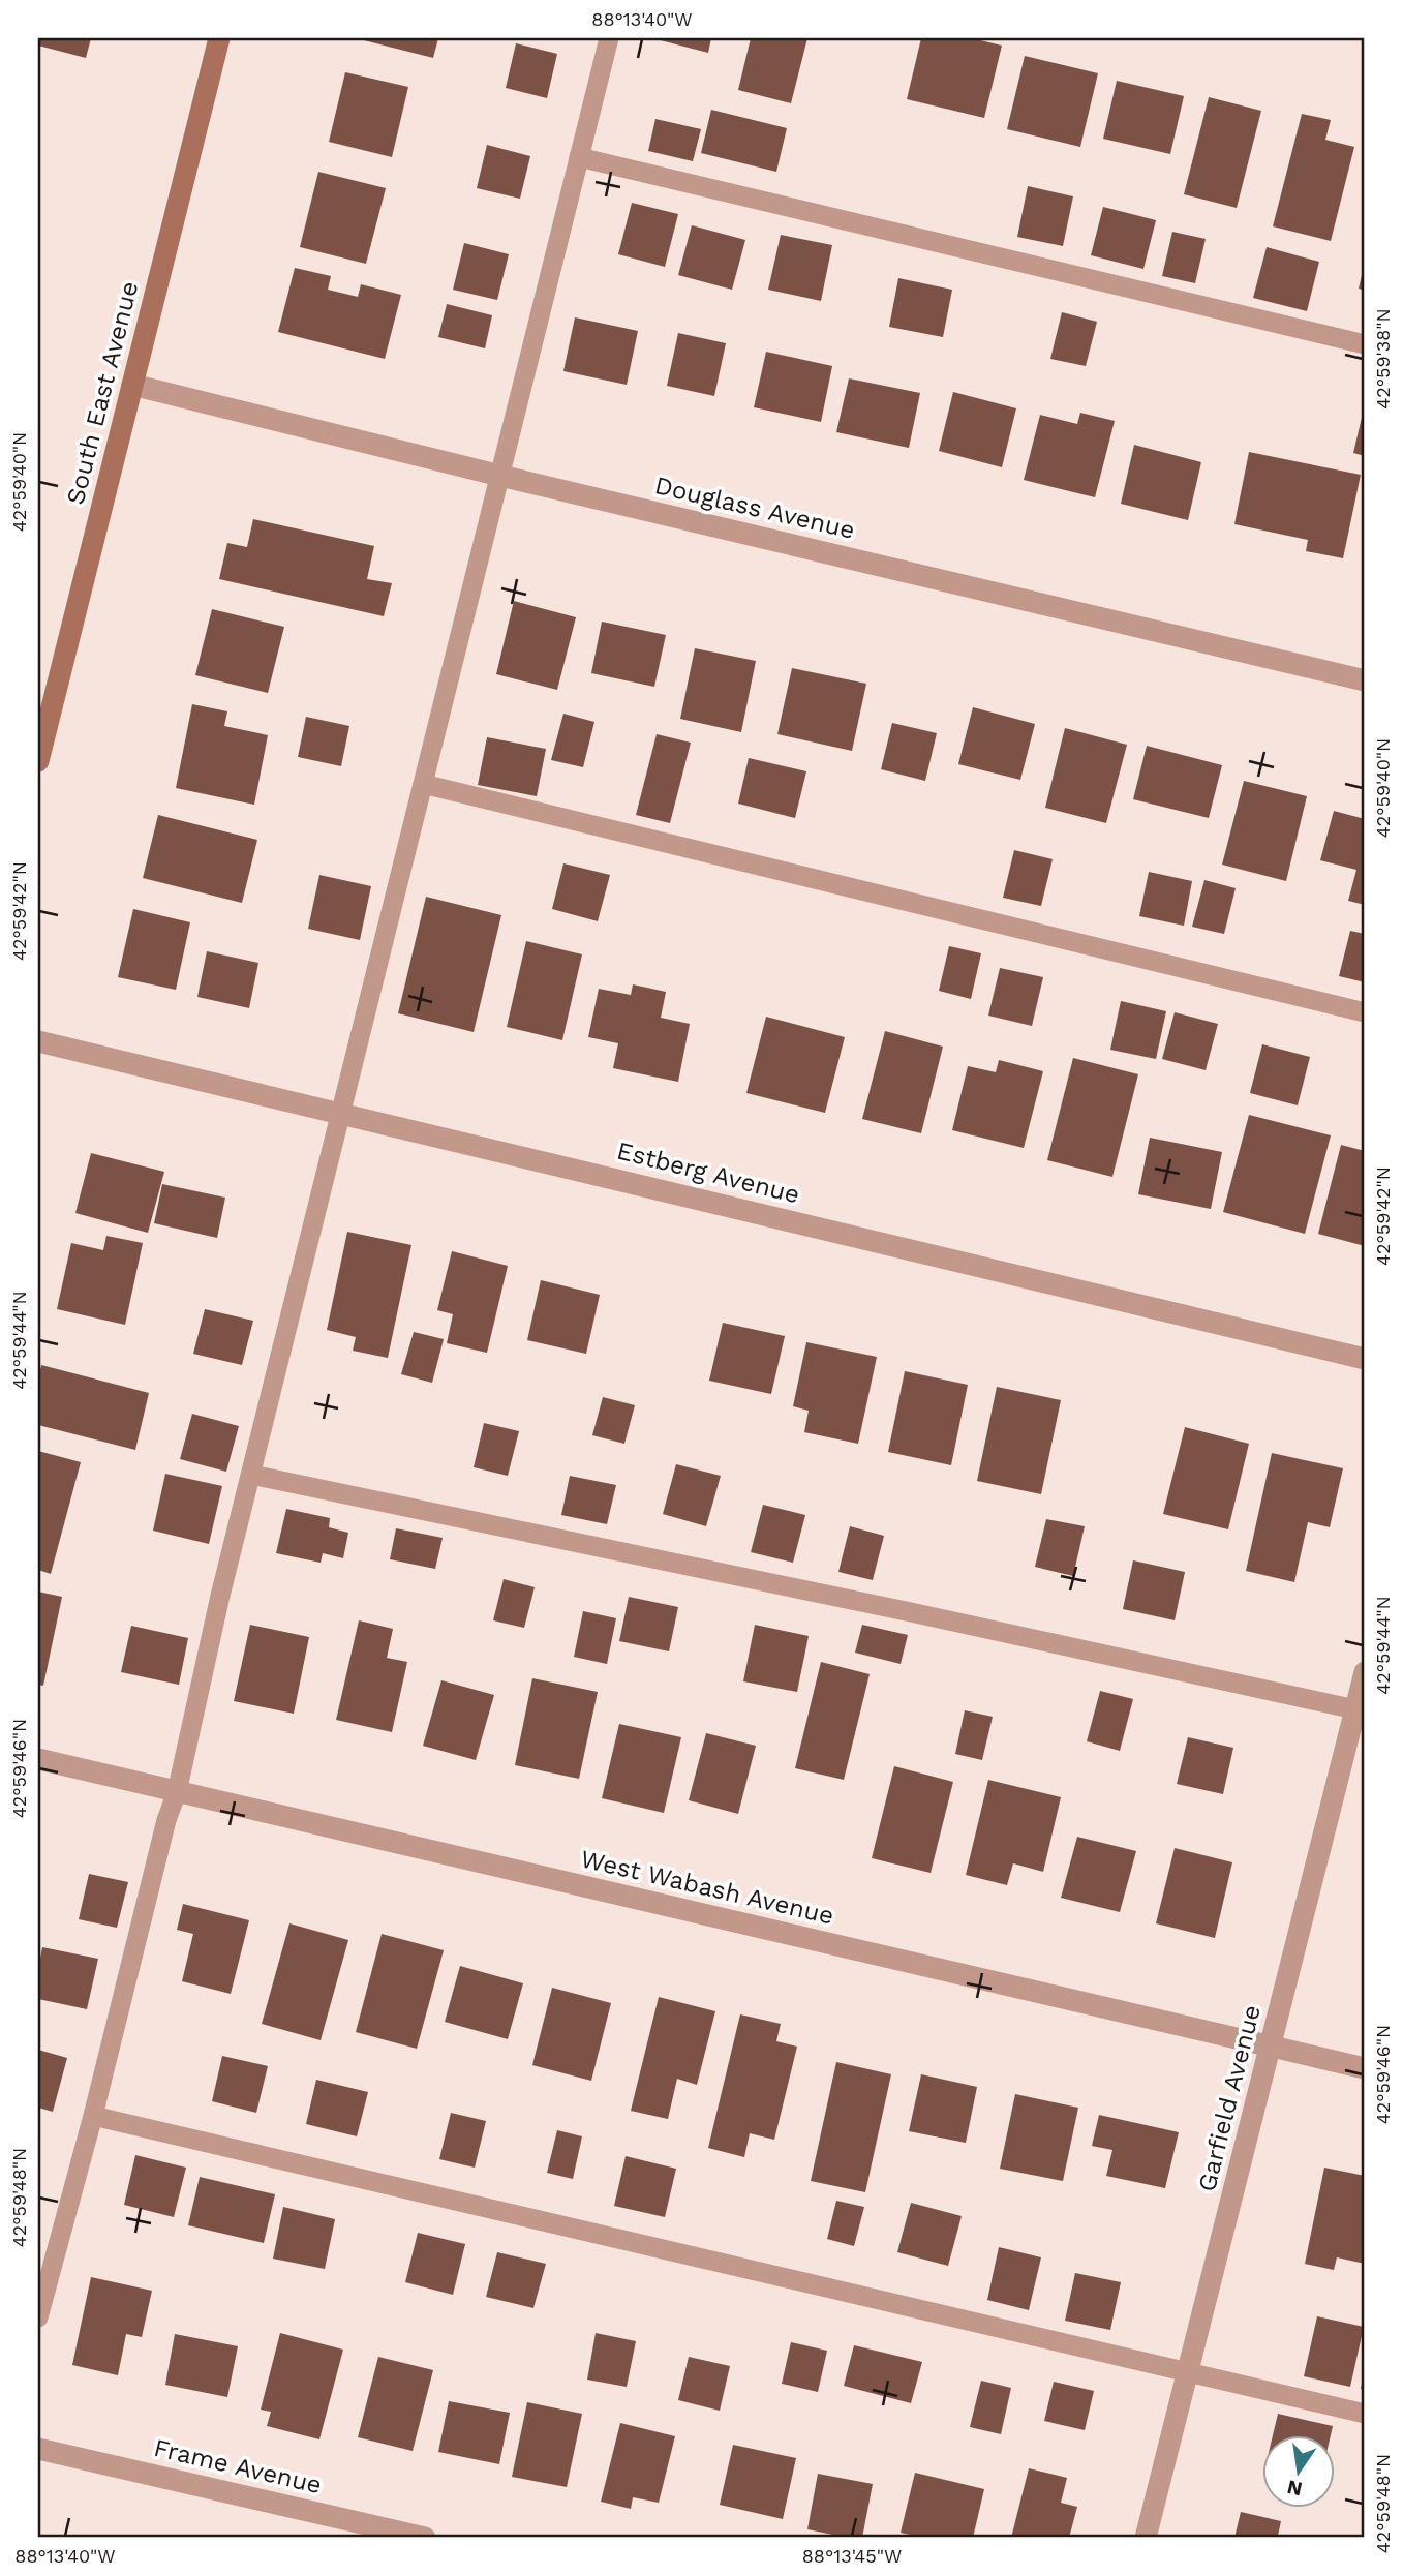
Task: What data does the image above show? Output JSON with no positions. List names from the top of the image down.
{
  "streets": {
    "main road": ["South East Avenue"],
    "street": [
      "Douglass Avenue",
      "Estberg Avenue",
      "West Wabash Avenue",
      "Garfield Avenue",
      "Frame Avenue"
    ]
  },
  "crossings": [
    ["South East Avenue", "Douglass Avenue"],
    ["West Wabash Avenue", "Garfield Avenue"]
  ],
  "north": "bottom",
  "coordinates": [
    "88°13'40\"W",
    "42°59'38\"N",
    "42°59'40\"N",
    "42°59'42\"N",
    "42°59'44\"N",
    "42°59'46\"N",
    "42°59'48\"N",
    "88°13'45\"W"
  ]
}
